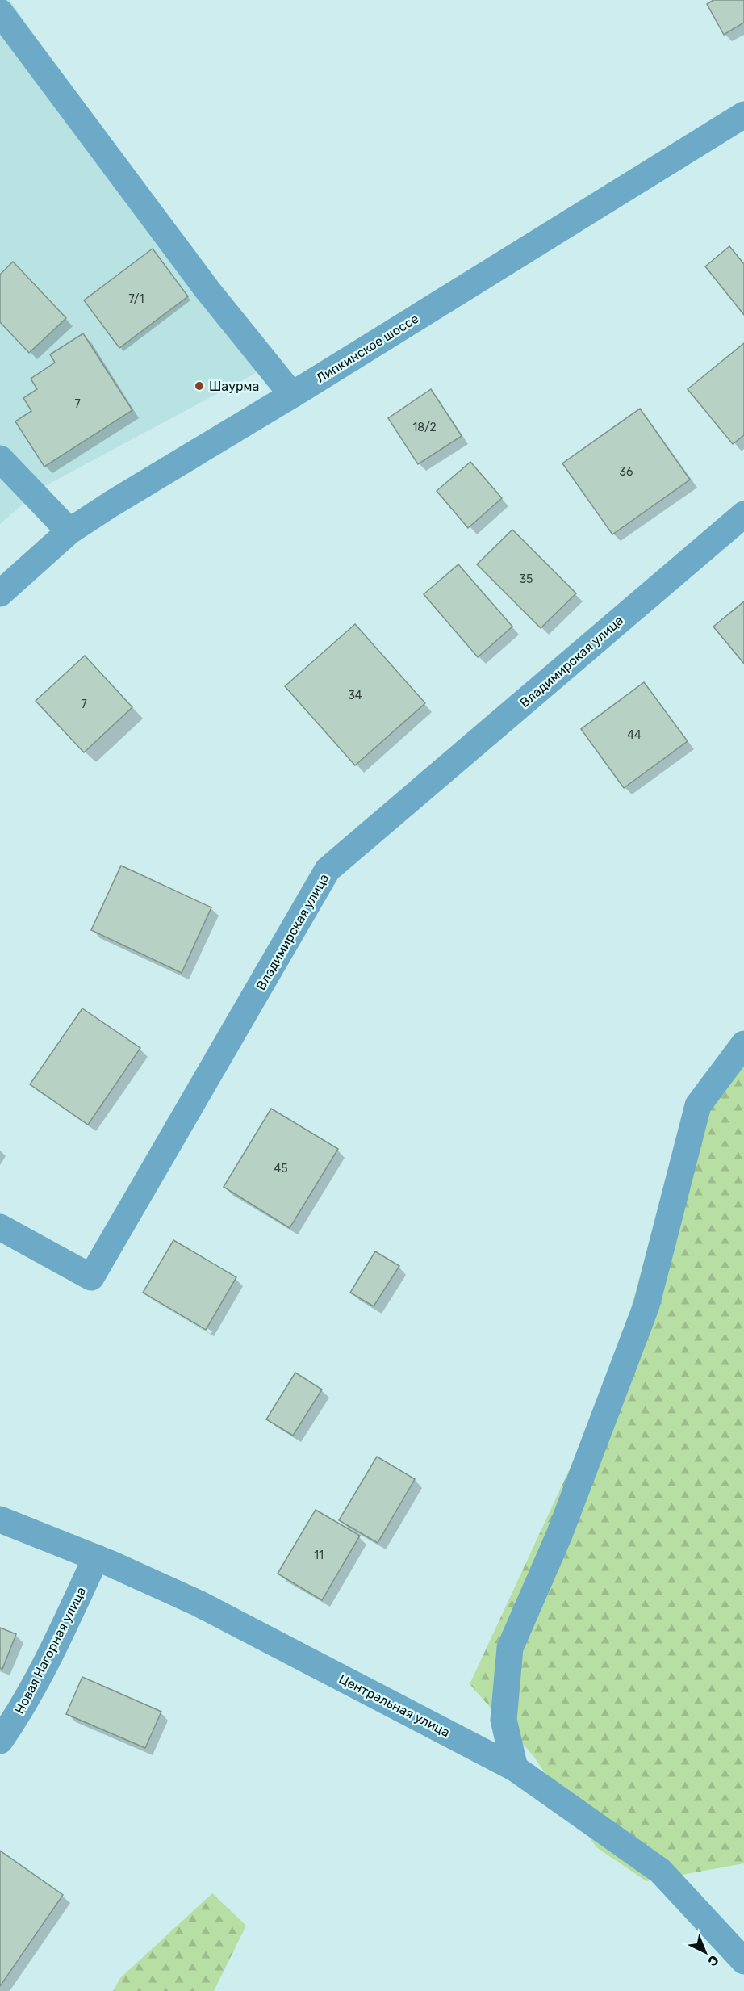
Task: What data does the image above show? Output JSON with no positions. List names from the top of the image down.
{
  "streets": {
    "street": [
      "Липкинское шоссе",
      "Владимирская улица",
      "Новая Нагорная улица",
      "Центральная улица"
    ]
  },
  "crossings": [
    ["Новая Нагорная улица", "Центральная улица"]
  ],
  "places": ["Шаурма"],
  "house_numbers": [
    "7/1",
    "7",
    "18/2",
    "36",
    "35",
    "34",
    "7",
    "44",
    "45",
    "11"
  ],
  "north": "bottom right"
}
